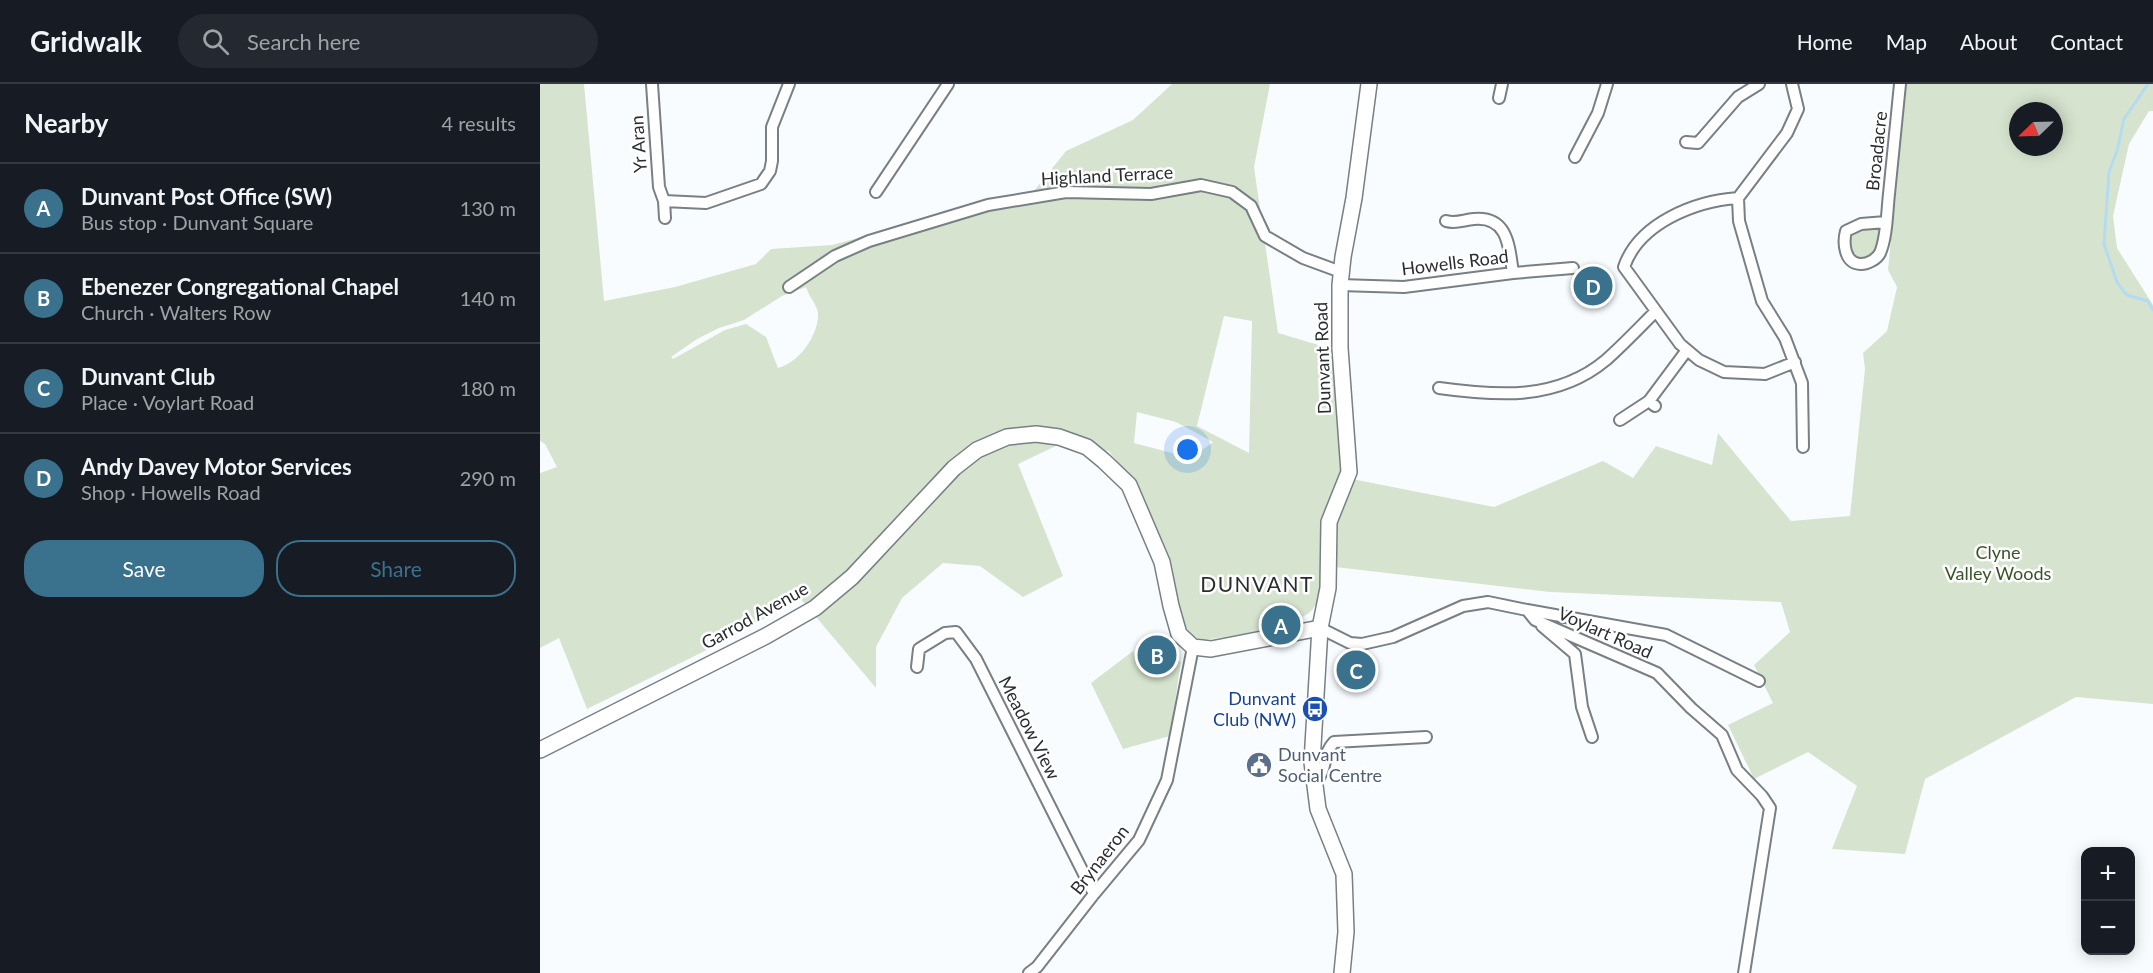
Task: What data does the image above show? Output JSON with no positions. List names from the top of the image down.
{
  "streets": {
    "main road": ["Dunvant Road", "Garrod Avenue"],
    "street": [
      "Yr Aran",
      "Broadacre",
      "Highland Terrace",
      "Howells Road",
      "Voylart Road",
      "Meadow View",
      "Brynaeron"
    ]
  },
  "crossings": [
    ["Highland Terrace", "Howells Road"],
    ["Highland Terrace", "Dunvant Road"],
    ["Howells Road", "Dunvant Road"],
    ["Garrod Avenue", "Brynaeron"],
    ["Meadow View", "Brynaeron"]
  ],
  "districts": ["DUNVANT"],
  "parks": ["Clyne Valley Woods"],
  "places": {
    "bus stop": ["Dunvant Club (NW)"],
    "public building": ["Dunvant Social Centre"]
  },
  "north": "bottom left",
  "page": {
    "header": "Gridwalk",
    "search": "Search here",
    "nav": [
      "Home",
      "Map",
      "About",
      "Contact"
    ],
    "heading": ["Nearby", "4 results"],
    "list": [
      {
        "mark": "A",
        "name": "Dunvant Post Office (SW)",
        "note": "Bus stop · Dunvant Square",
        "value": "130 m"
      },
      {
        "mark": "B",
        "name": "Ebenezer Congregational Chapel",
        "note": "Church · Walters Row",
        "value": "140 m"
      },
      {
        "mark": "C",
        "name": "Dunvant Club",
        "note": "Place · Voylart Road",
        "value": "180 m"
      },
      {
        "mark": "D",
        "name": "Andy Davey Motor Services",
        "note": "Shop · Howells Road",
        "value": "290 m"
      }
    ],
    "pins": [
      "D",
      "A",
      "B",
      "C"
    ],
    "buttons": ["Save", "Share"],
    "map_buttons": ["+", "−"]
  }
}
